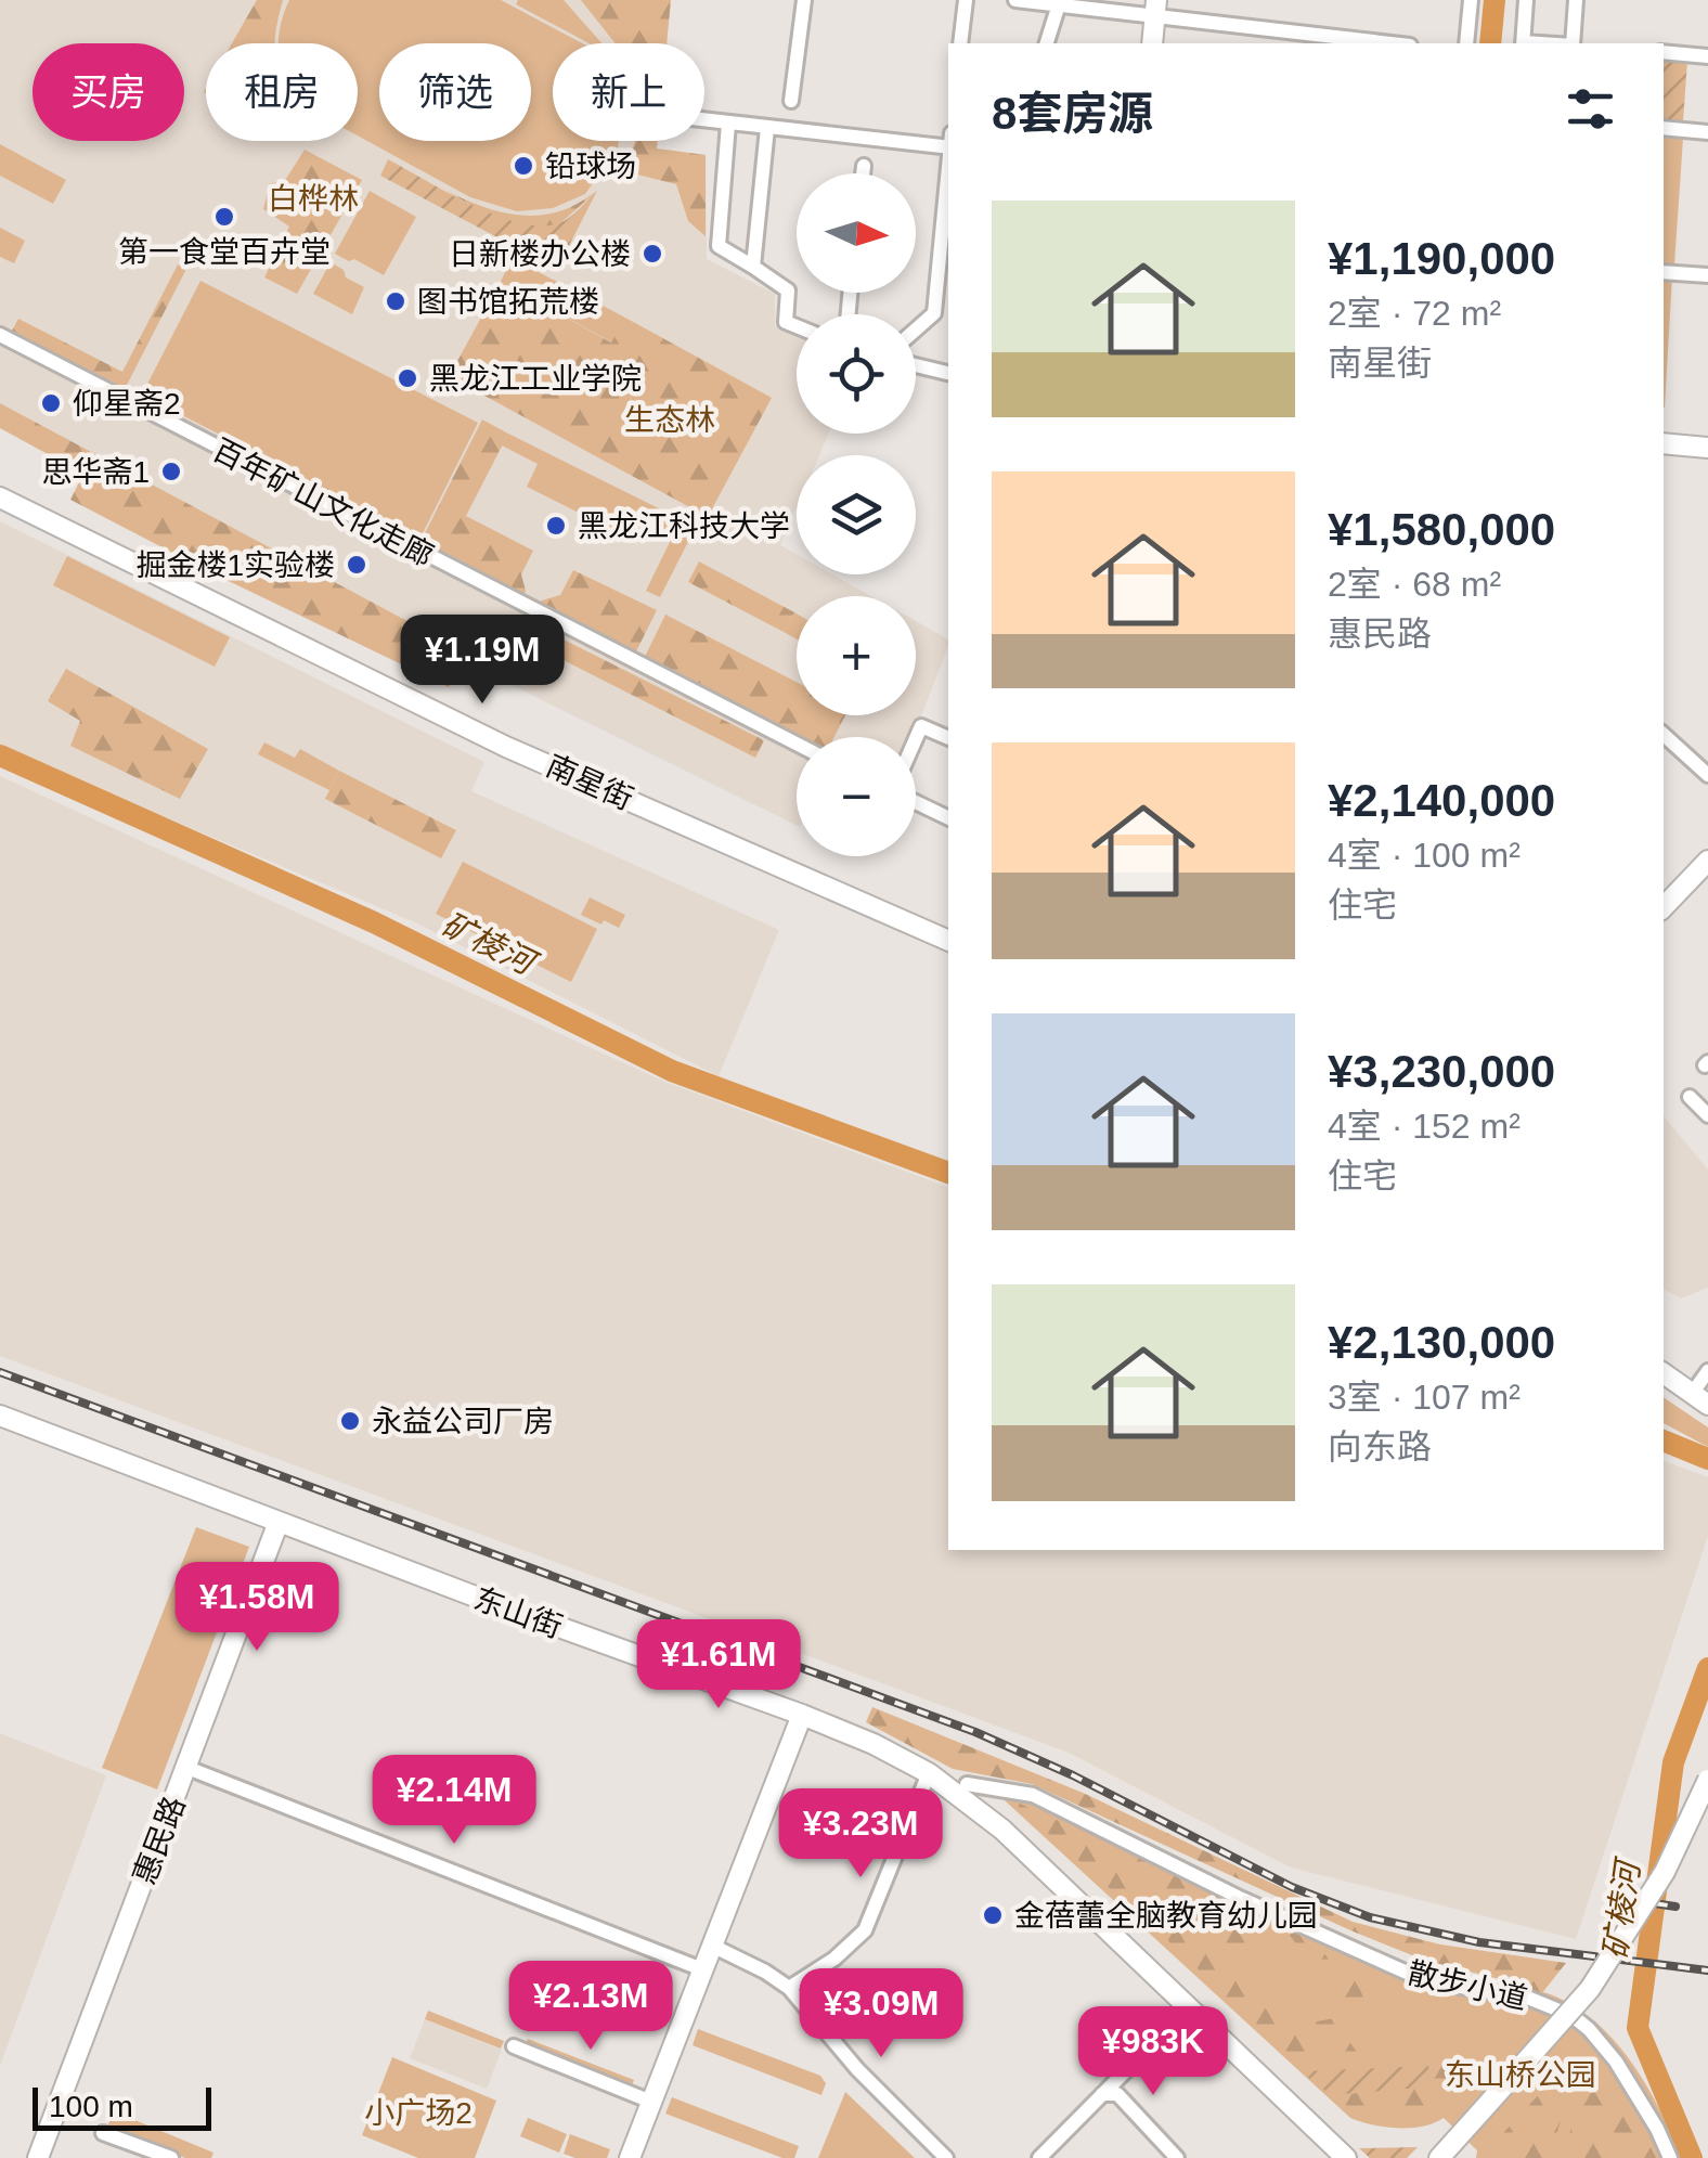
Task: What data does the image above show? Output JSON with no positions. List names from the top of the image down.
{
  "streets": {
    "street": [
      "百年矿山文化走廊",
      "南星街",
      "东山街",
      "惠民路",
      "散步小道"
    ]
  },
  "crossings": [
    ["东山街", "惠民路"]
  ],
  "water": ["矿棱河"],
  "parks": [
    "白桦林",
    "生态林",
    "东山桥公园",
    "小广场2"
  ],
  "places": [
    "铅球场",
    "第一食堂百卉堂",
    "日新楼办公楼",
    "图书馆拓荒楼",
    "黑龙江工业学院",
    "仰星斋2",
    "思华斋1",
    "黑龙江科技大学",
    "掘金楼1实验楼",
    "永益公司厂房",
    "金蓓蕾全脑教育幼儿园"
  ],
  "scale_bar": "100 m",
  "north": "right",
  "page": {
    "chip": [
      "买房",
      "租房",
      "筛选",
      "新上"
    ],
    "heading": "8套房源",
    "map_buttons": ["+", "−"],
    "list": [
      {
        "name": "¥1,190,000",
        "note": "2室 · 72 m² · 南星街"
      },
      {
        "name": "¥1,580,000",
        "note": "2室 · 68 m² · 惠民路"
      },
      {
        "name": "¥2,140,000",
        "note": "4室 · 100 m² · 住宅"
      },
      {
        "name": "¥3,230,000",
        "note": "4室 · 152 m² · 住宅"
      },
      {
        "name": "¥2,130,000",
        "note": "3室 · 107 m² · 向东路"
      }
    ],
    "price": [
      "¥1.19M",
      "¥1.58M",
      "¥1.61M",
      "¥2.14M",
      "¥3.23M",
      "¥2.13M",
      "¥3.09M",
      "¥983K"
    ],
    "scale": "100 m"
  }
}
